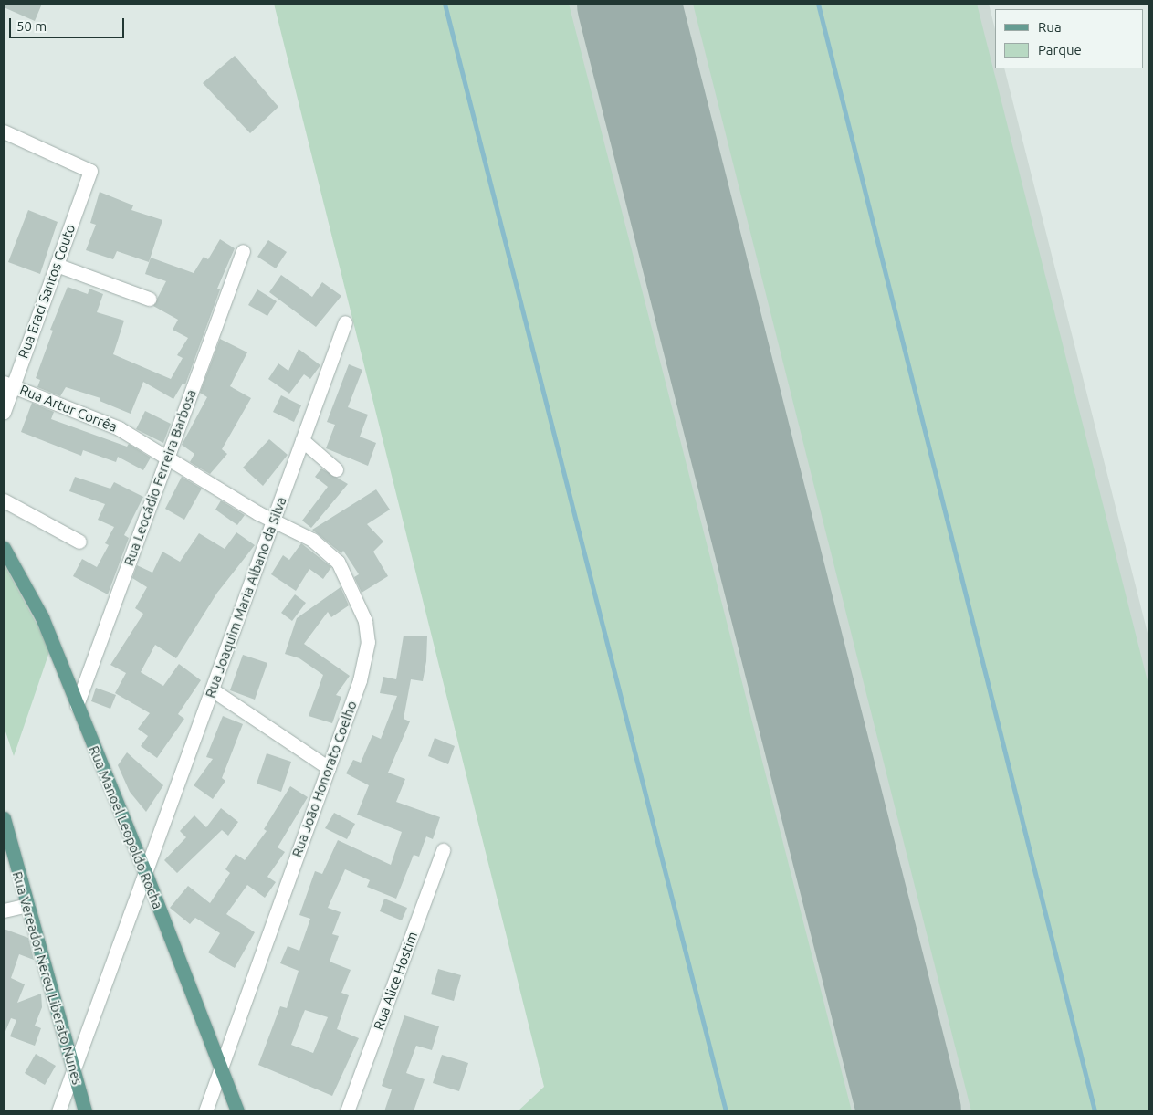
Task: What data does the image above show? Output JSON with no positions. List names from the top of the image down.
{
  "streets": {
    "main road": ["Rua Manoel Leopoldo Rocha", "Rua Vereador Nereu Liberato Nunes"],
    "street": [
      "Rua Eraci Santos Couto",
      "Rua Artur Corrêa",
      "Rua Leocádio Ferreira Barbosa",
      "Rua Joaquim Maria Albano da Silva",
      "Rua João Honorato Coelho",
      "Rua Alice Hostim"
    ]
  },
  "crossings": [
    ["Rua Eraci Santos Couto", "Rua Artur Corrêa"],
    ["Rua Artur Corrêa", "Rua Leocádio Ferreira Barbosa"],
    ["Rua Artur Corrêa", "Rua Joaquim Maria Albano da Silva"],
    ["Rua Artur Corrêa", "Rua João Honorato Coelho"],
    ["Rua Leocádio Ferreira Barbosa", "Rua Manoel Leopoldo Rocha"],
    ["Rua Joaquim Maria Albano da Silva", "Rua João Honorato Coelho"],
    ["Rua Joaquim Maria Albano da Silva", "Rua Manoel Leopoldo Rocha"],
    ["Rua Joaquim Maria Albano da Silva", "Rua Vereador Nereu Liberato Nunes"],
    ["Rua João Honorato Coelho", "Rua Manoel Leopoldo Rocha"]
  ],
  "legend": ["Rua", "Parque"],
  "scale_bar": "50 m"
}
